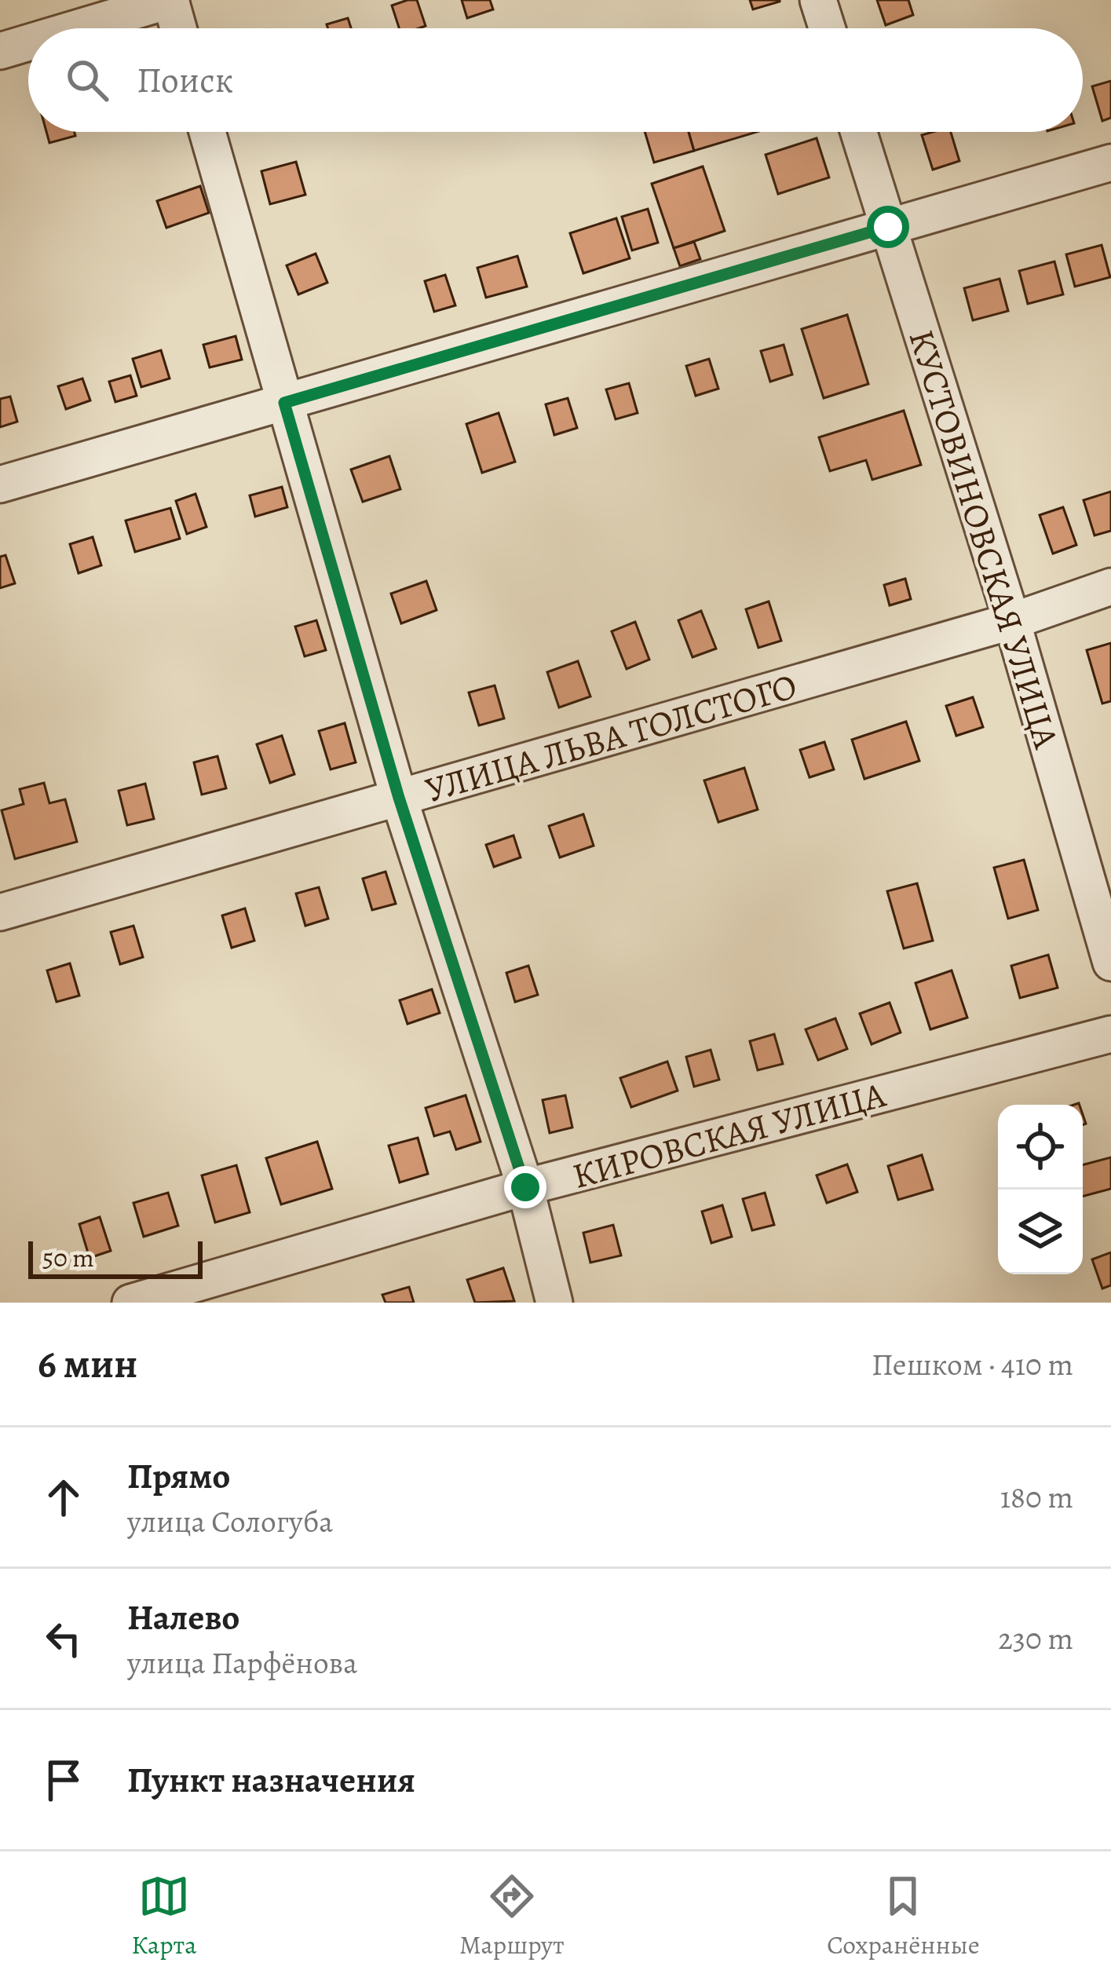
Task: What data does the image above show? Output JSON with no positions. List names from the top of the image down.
{
  "streets": {
    "street": ["КУСТОВИНОВСКАЯ УЛИЦА", "УЛИЦА ЛЬВА ТОЛСТОГО", "КИРОВСКАЯ УЛИЦА"]
  },
  "crossings": [
    ["КУСТОВИНОВСКАЯ УЛИЦА", "УЛИЦА ЛЬВА ТОЛСТОГО"]
  ],
  "scale_bar": "50 m",
  "page": {
    "search": "Поиск",
    "scale": "50 m",
    "heading": ["6 мин", "Пешком · 410 m"],
    "list": [
      ["Прямо", "улица Сологуба", "180 m"],
      ["Налево", "улица Парфёнова", "230 m"],
      "Пункт назначения"
    ],
    "nav": ["Карта", "Маршрут", "Сохранённые"]
  }
}
